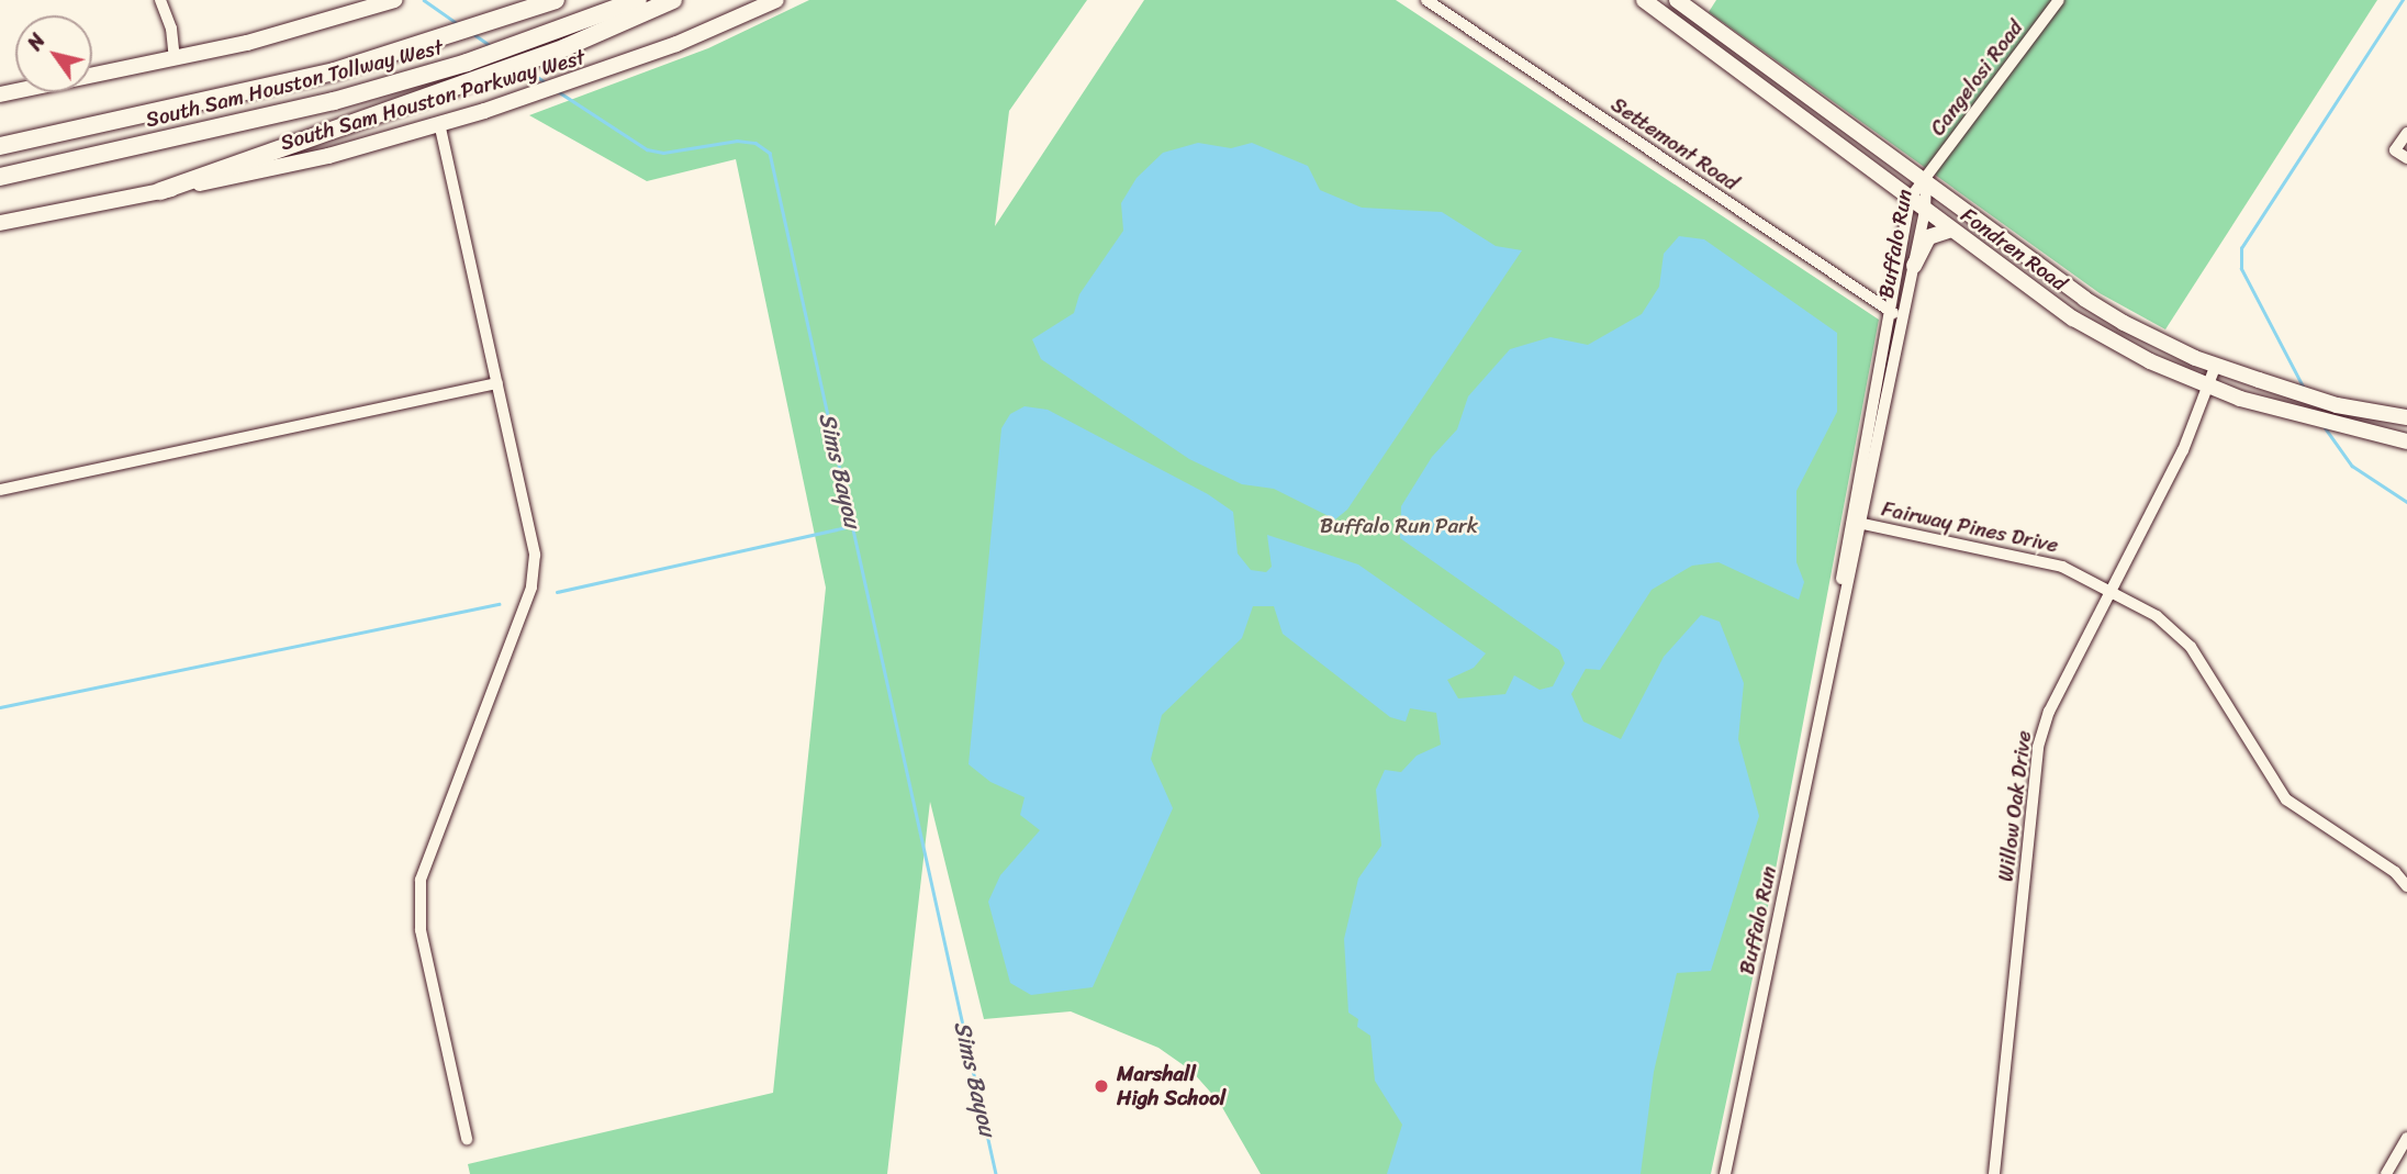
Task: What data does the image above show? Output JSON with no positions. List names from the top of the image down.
{
  "streets": {
    "highway": ["South Sam Houston Tollway West"],
    "main road": ["South Sam Houston Parkway West", "Fondren Road"],
    "street": [
      "Cangelosi Road",
      "Settemont Road",
      "Buffalo Run",
      "Fairway Pines Drive",
      "Willow Oak Drive"
    ]
  },
  "crossings": [
    ["Cangelosi Road", "Buffalo Run"],
    ["Cangelosi Road", "Fondren Road"],
    ["Settemont Road", "Buffalo Run"],
    ["Buffalo Run", "Fondren Road"],
    ["Buffalo Run", "Fairway Pines Drive"],
    ["Fondren Road", "Willow Oak Drive"],
    ["Fairway Pines Drive", "Willow Oak Drive"]
  ],
  "water": ["Sims Bayou"],
  "parks": ["Buffalo Run Park"],
  "places": ["Marshall High School"],
  "north": "top left"
}
